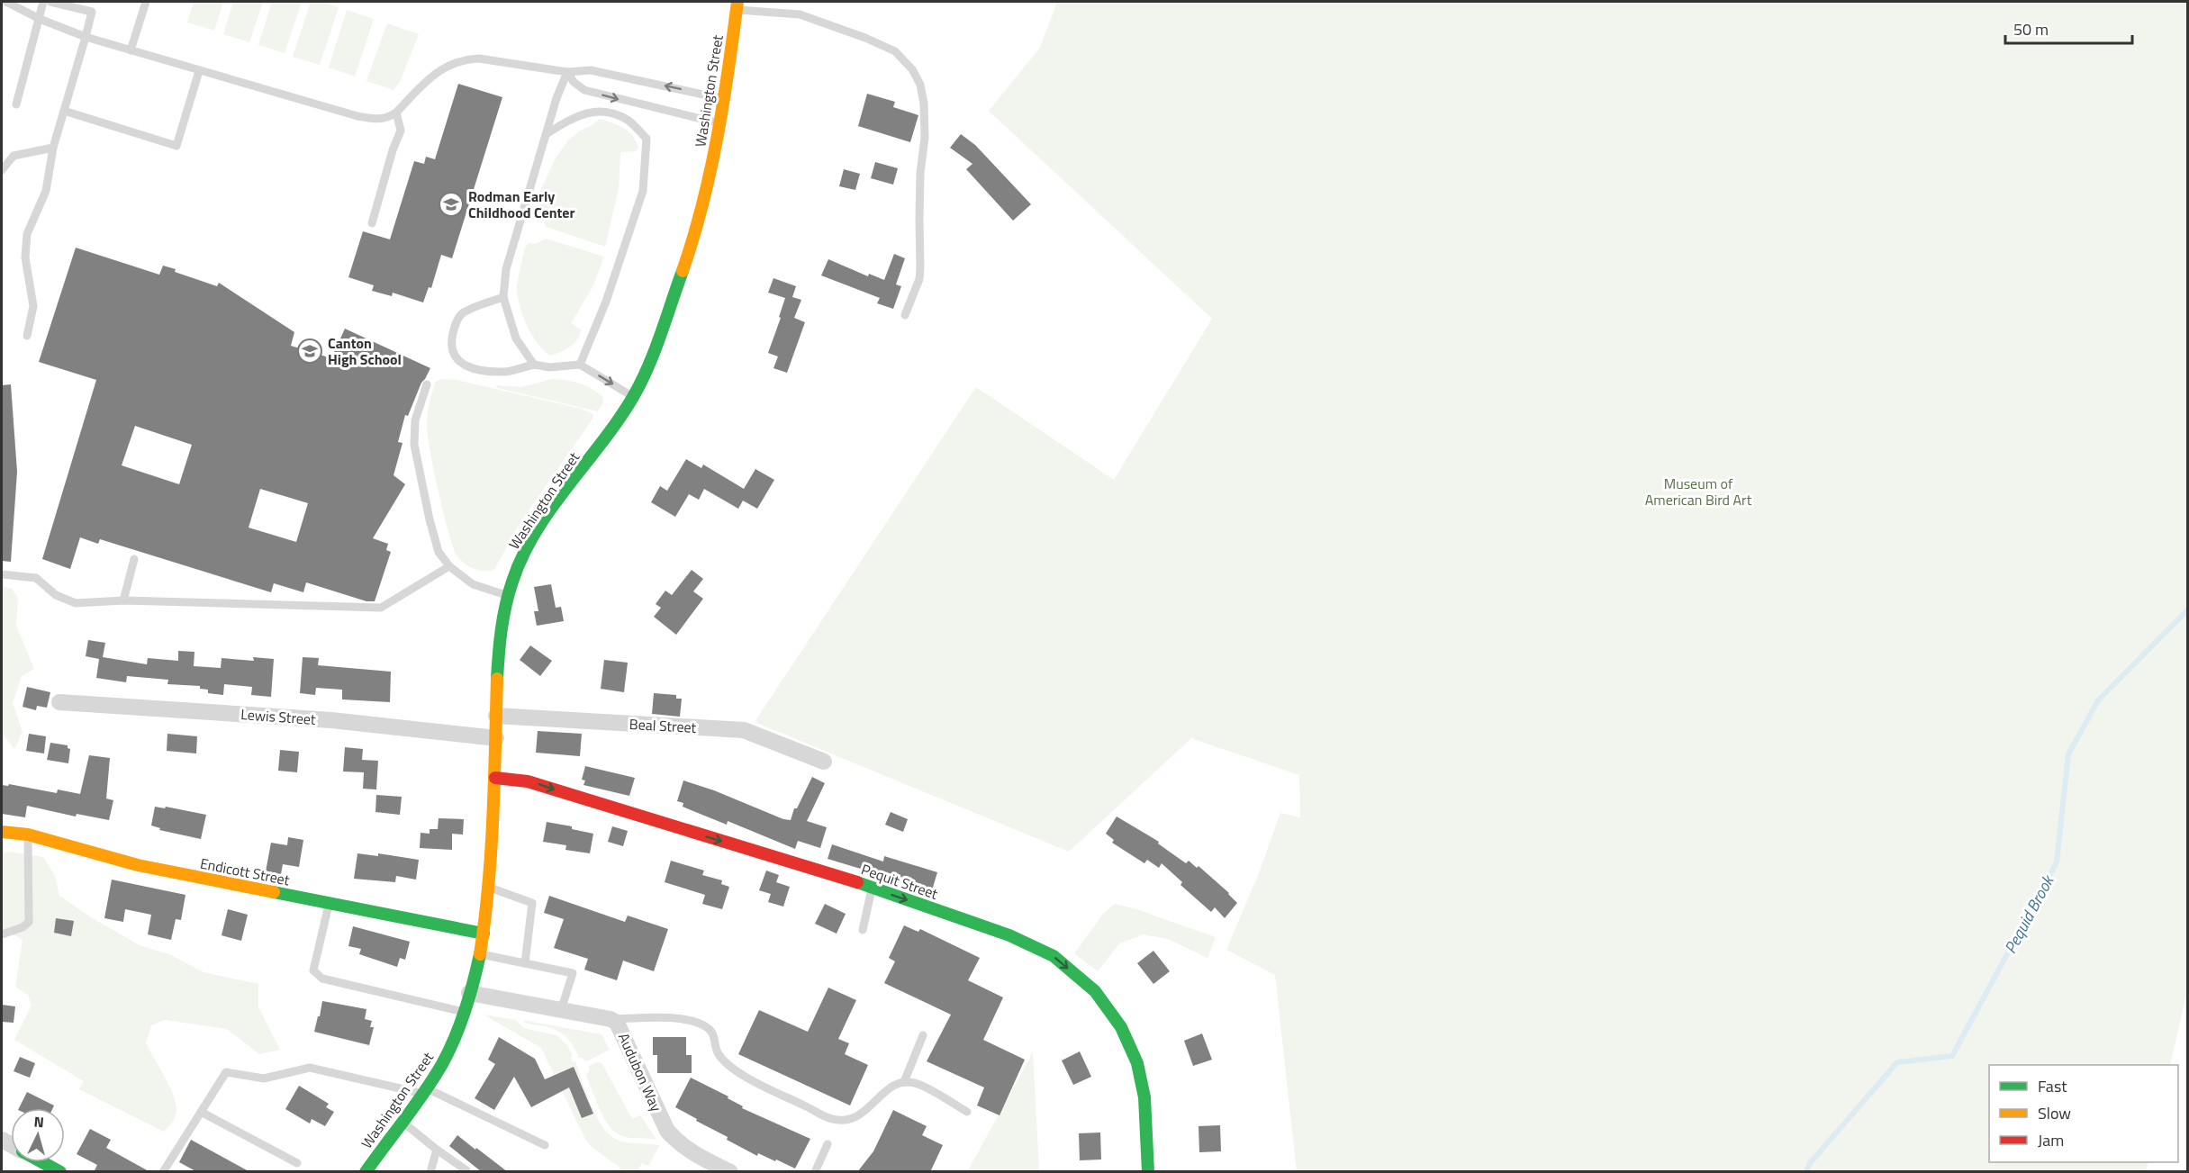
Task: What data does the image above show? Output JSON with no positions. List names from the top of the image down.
{
  "streets": {
    "street": [
      "Washington Street",
      "Lewis Street",
      "Beal Street",
      "Endicott Street",
      "Pequit Street",
      "Audubon Way"
    ]
  },
  "crossings": [
    ["Washington Street", "Lewis Street"],
    ["Washington Street", "Beal Street"],
    ["Washington Street", "Endicott Street"],
    ["Washington Street", "Pequit Street"],
    ["Washington Street", "Audubon Way"]
  ],
  "one_way": ["Pequit Street"],
  "water": ["Pequid Brook"],
  "parks": ["Museum of American Bird Art"],
  "places": {
    "school or university": ["Rodman Early Childhood Center", "Canton High School"]
  },
  "legend": ["Fast", "Slow", "Jam"],
  "scale_bar": "50 m",
  "north": "top"
}
